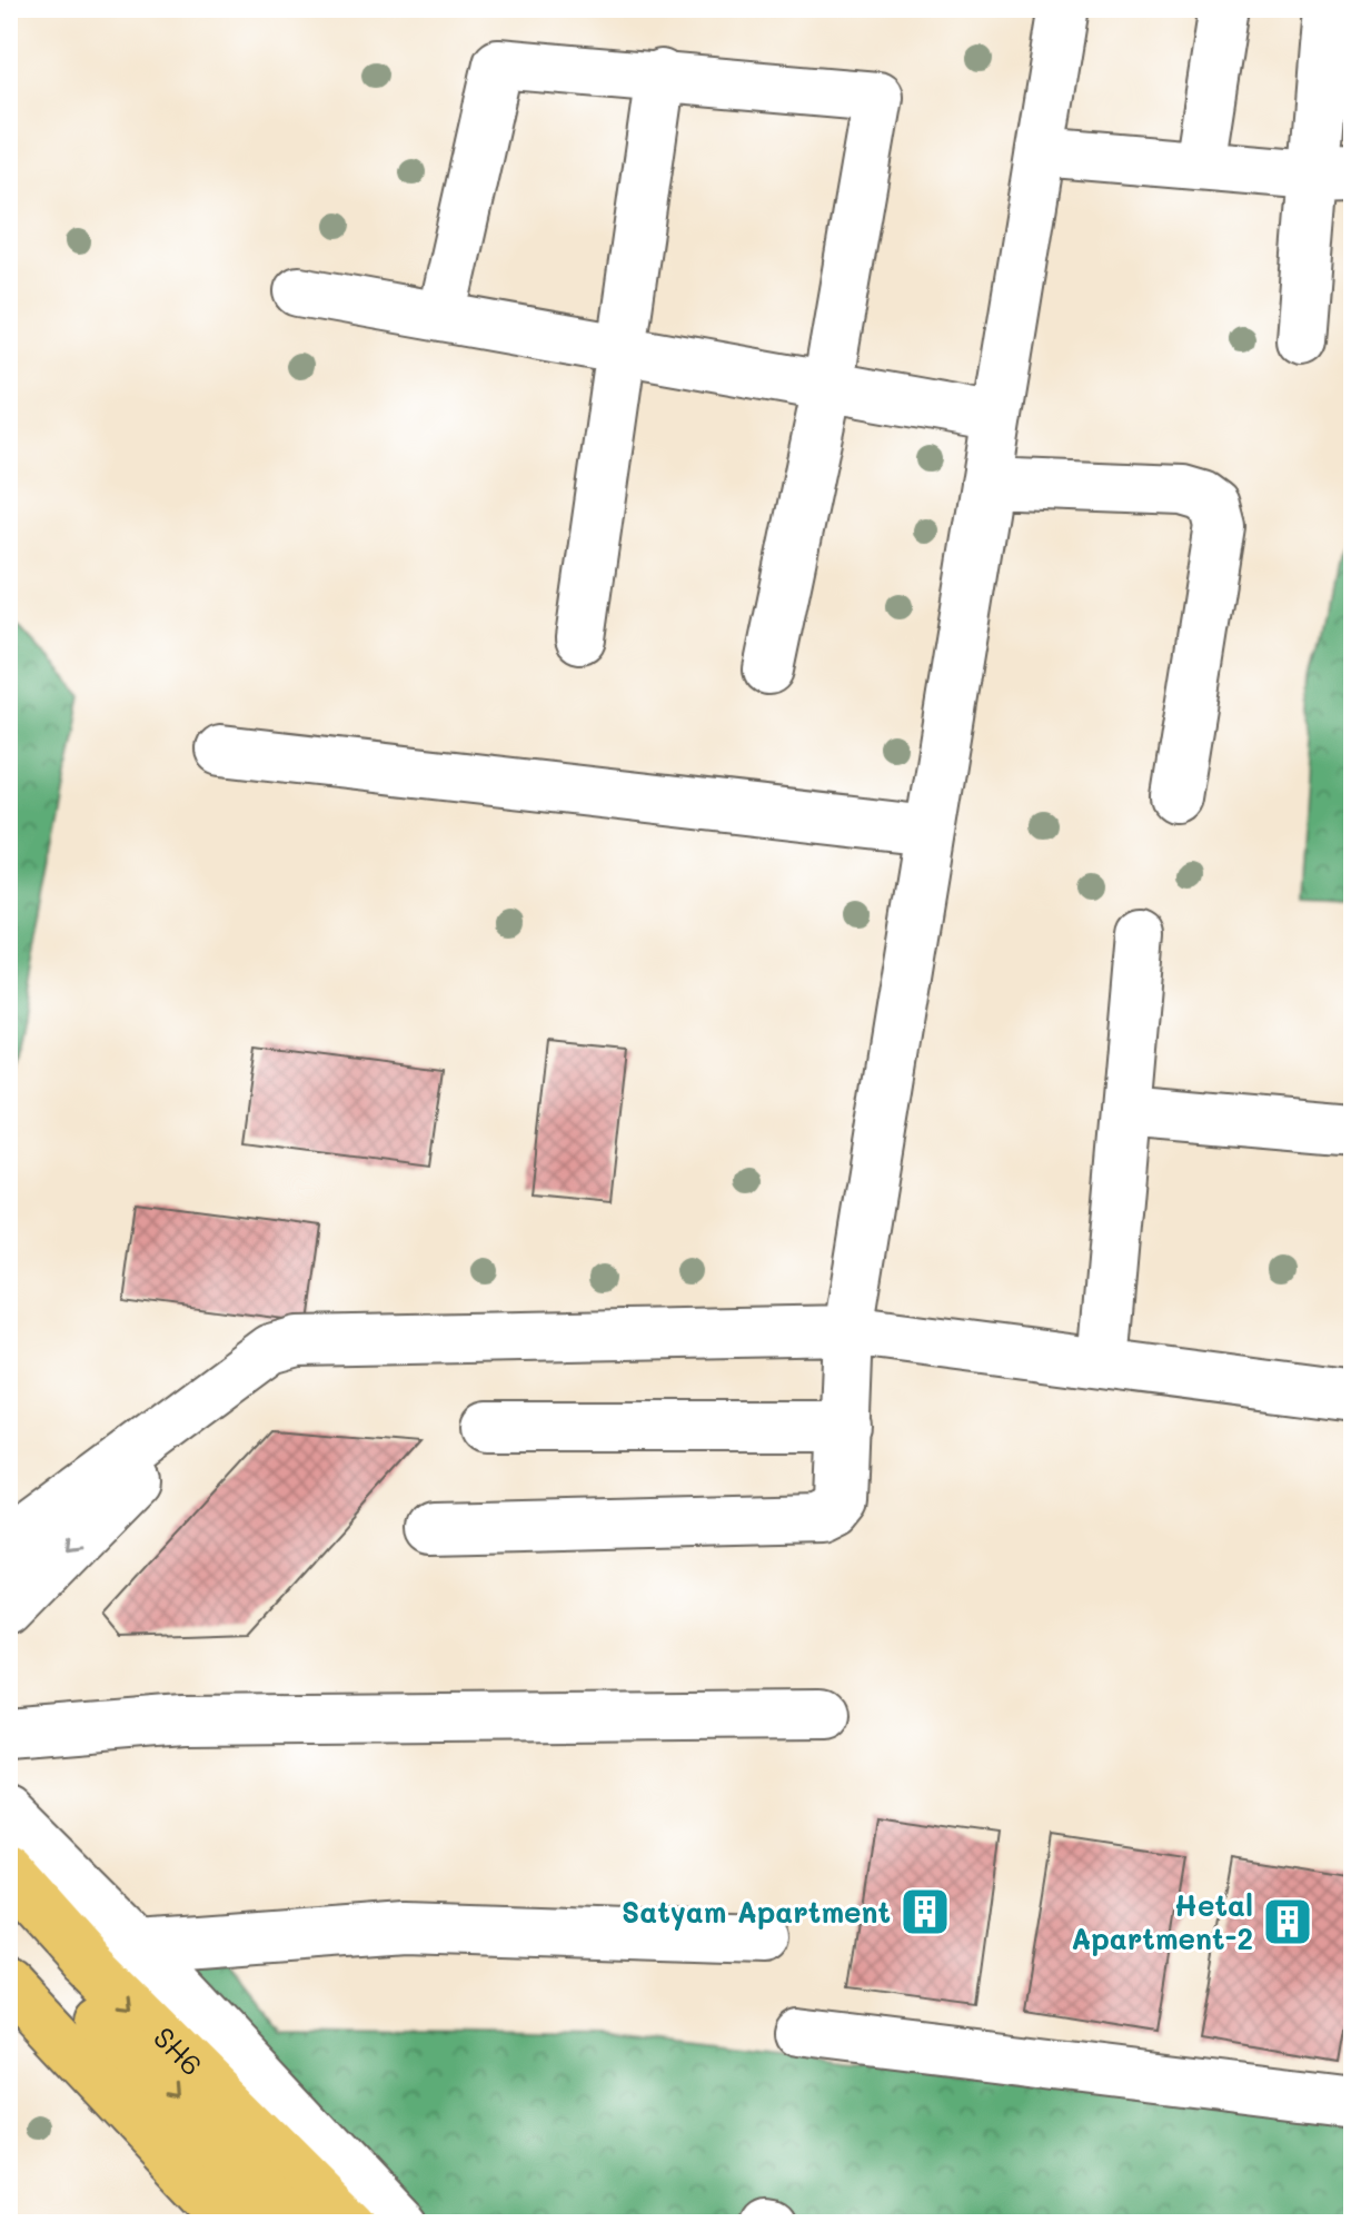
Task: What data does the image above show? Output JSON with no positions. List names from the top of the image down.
{
  "streets": {
    "main road": ["SH6"]
  },
  "places": {
    "building": ["Satyam Apartment", "Hetal Apartment-2"]
  }
}
